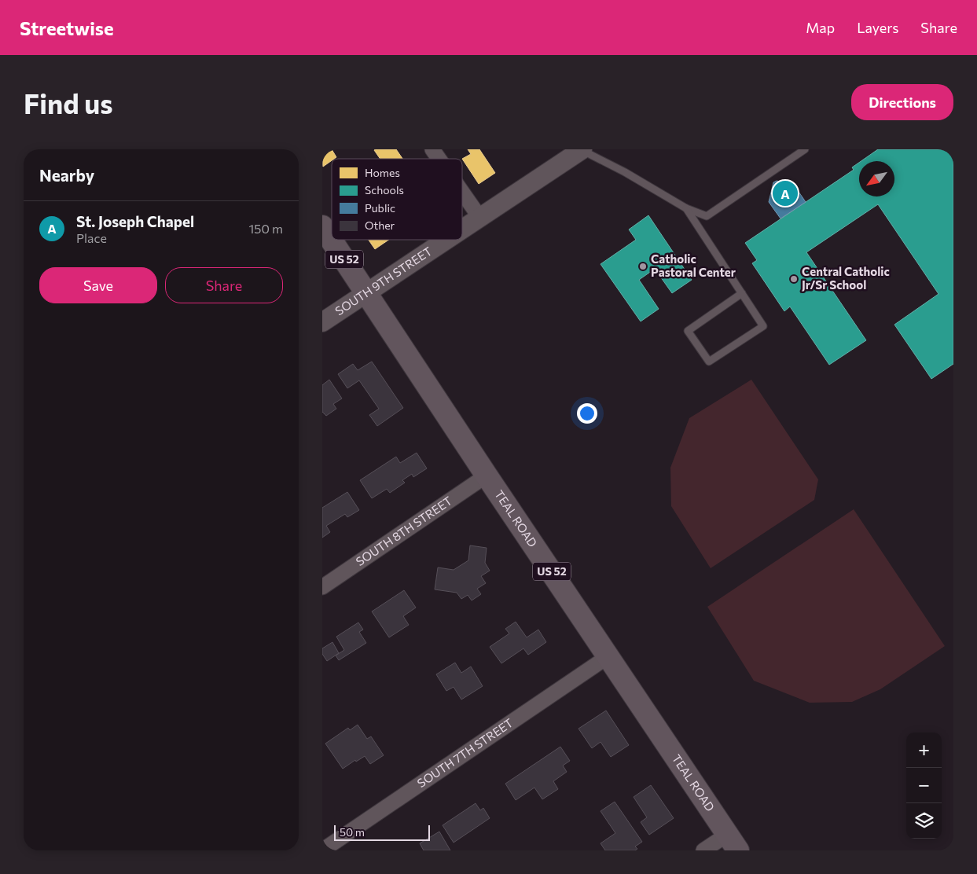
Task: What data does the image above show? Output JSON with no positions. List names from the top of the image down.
{
  "streets": {
    "main road": ["US 52", "TEAL ROAD"],
    "street": ["SOUTH 9TH STREET", "SOUTH 8TH STREET", "SOUTH 7TH STREET"]
  },
  "crossings": [
    ["SOUTH 9TH STREET", "TEAL ROAD"],
    ["TEAL ROAD", "SOUTH 8TH STREET"],
    ["TEAL ROAD", "SOUTH 7TH STREET"]
  ],
  "places": ["Catholic Pastoral Center", "Central Catholic Jr/Sr School"],
  "legend": [
    "Homes",
    "Schools",
    "Public",
    "Other"
  ],
  "scale_bar": "50 m",
  "north": "bottom left",
  "page": {
    "header": "Streetwise",
    "nav": ["Map", "Layers", "Share"],
    "buttons": [
      "Directions",
      ["Save", "Share"]
    ],
    "title": "Find us",
    "heading": "Nearby",
    "pins": "A",
    "list": [
      {
        "mark": "A",
        "name": "St. Joseph Chapel",
        "note": "Place",
        "value": "150 m"
      }
    ],
    "map_buttons": ["+", "−"],
    "scale": "50 m"
  }
}
